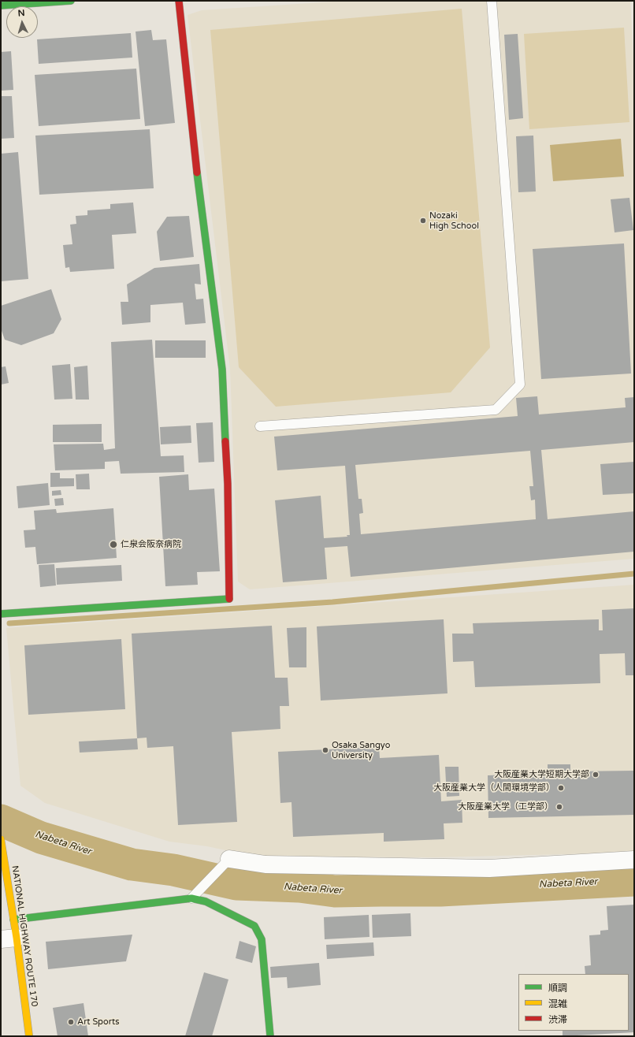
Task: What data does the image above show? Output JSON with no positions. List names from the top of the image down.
{
  "streets": {
    "main road": ["NATIONAL HIGHWAY ROUTE 170"]
  },
  "water": ["Nabeta River"],
  "places": [
    "Nozaki High School",
    "仁泉会阪奈病院",
    "Osaka Sangyo University",
    "大阪産業大学短期大学部",
    "大阪産業大学（人間環境学部）",
    "大阪産業大学（工学部）",
    "Art Sports"
  ],
  "legend": ["順調", "混雑", "渋滞"],
  "north": "top"
}
